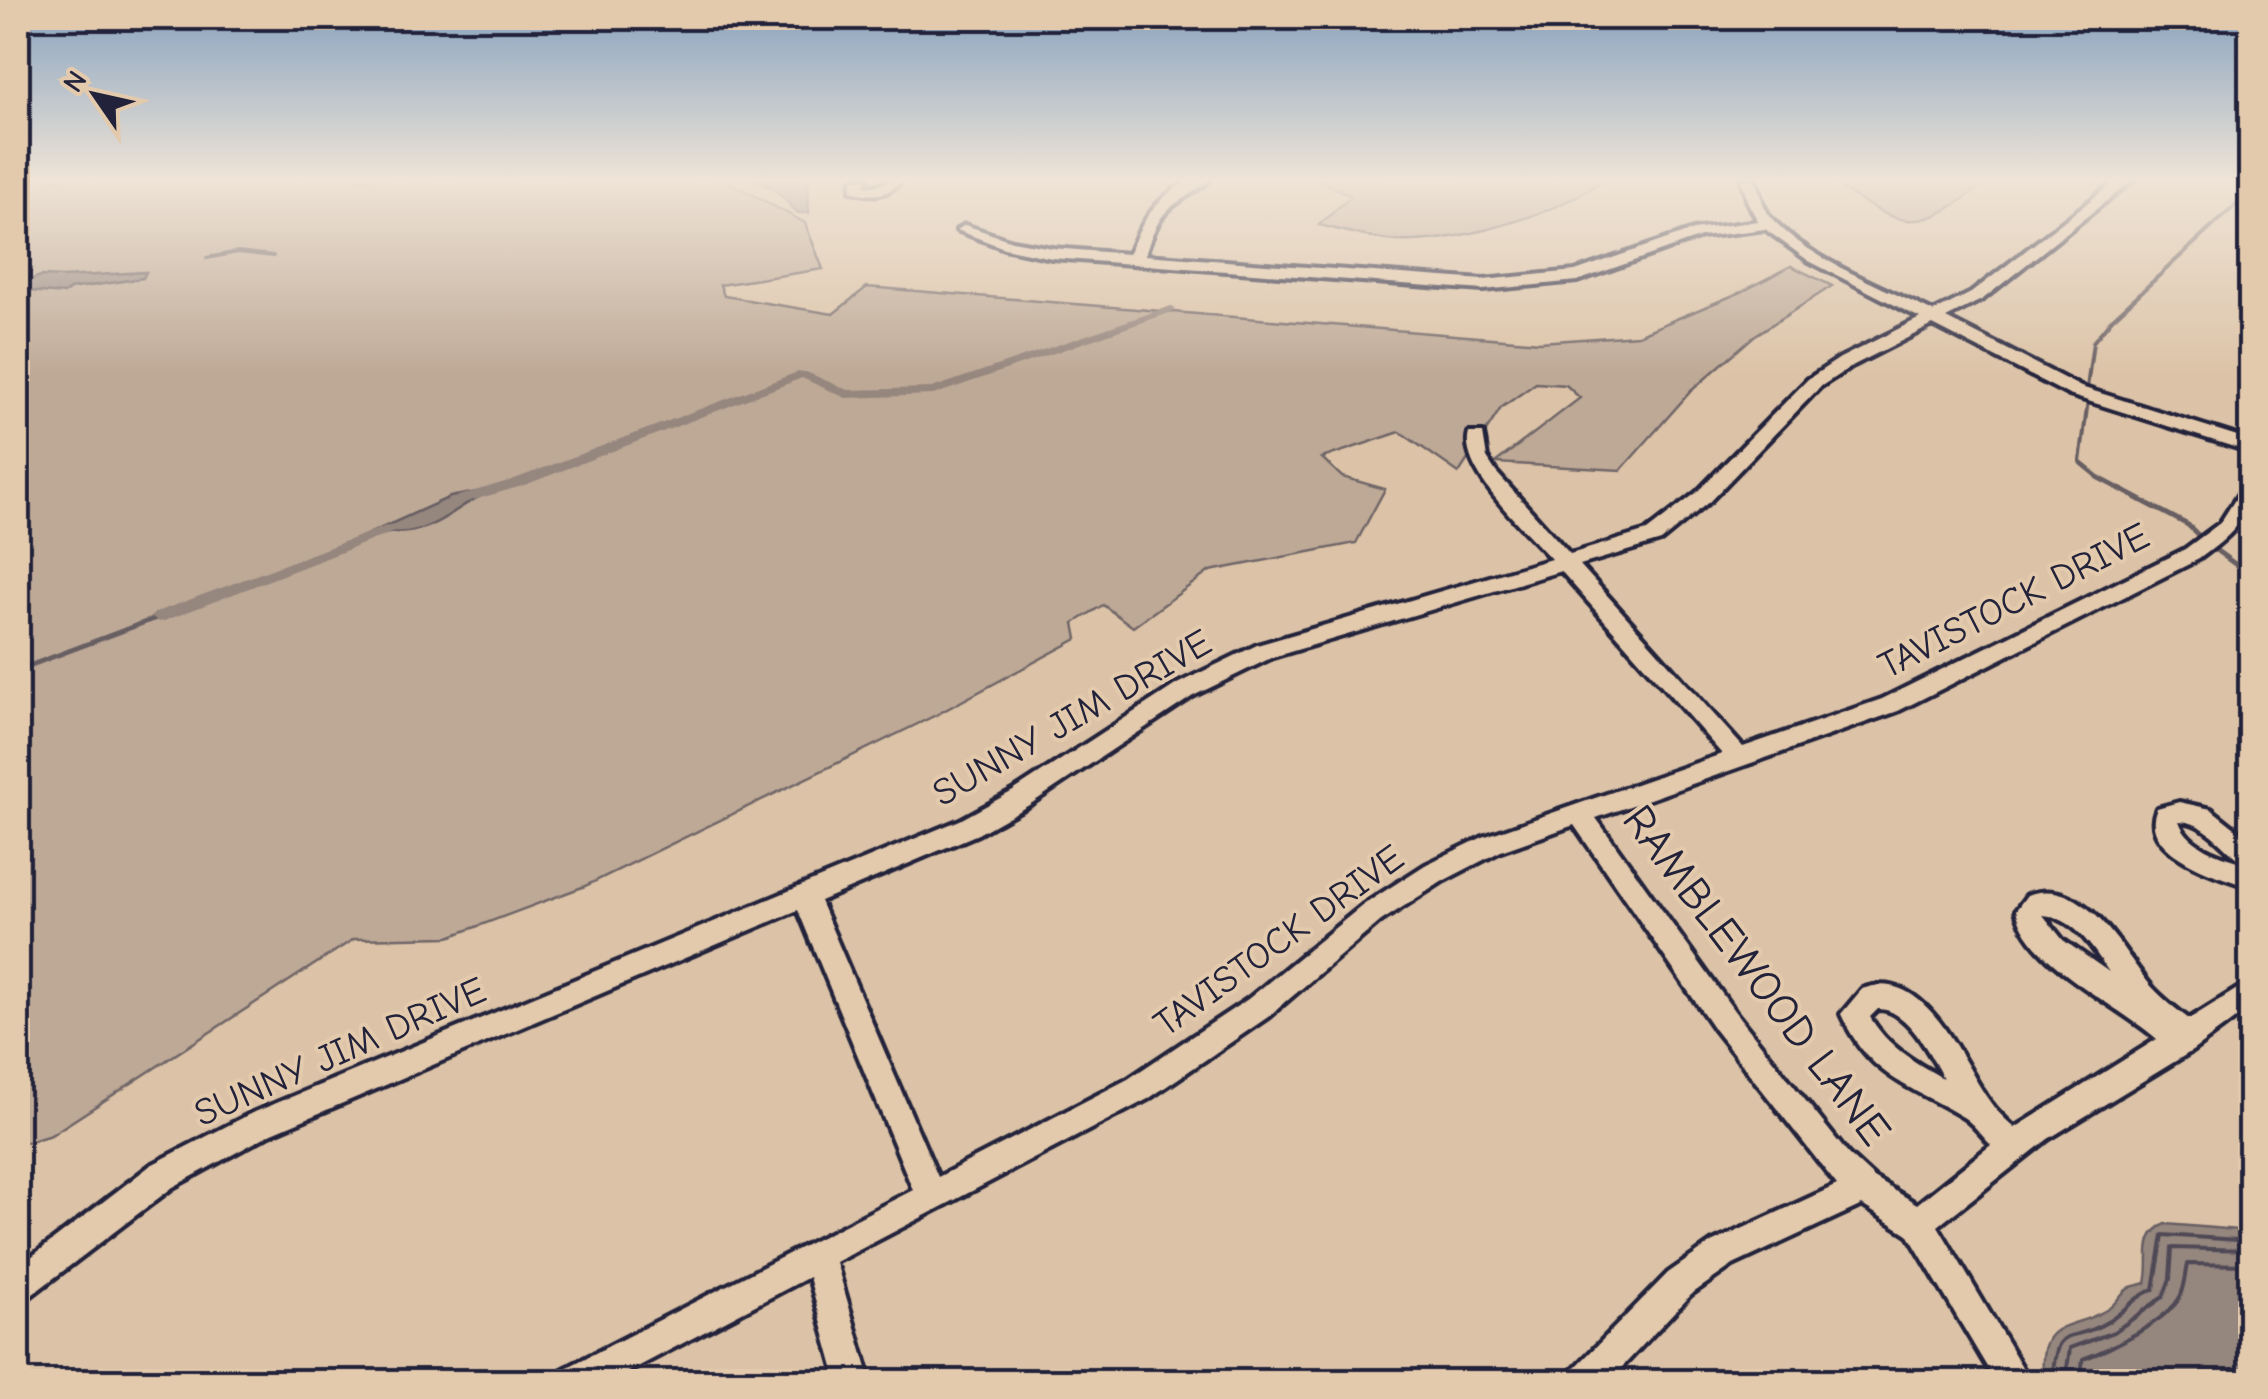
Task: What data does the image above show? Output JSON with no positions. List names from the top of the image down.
{
  "streets": {
    "street": ["TAVISTOCK DRIVE", "SUNNY JIM DRIVE", "RAMBLEWOOD LANE"]
  },
  "crossings": [
    ["TAVISTOCK DRIVE", "RAMBLEWOOD LANE"]
  ],
  "north": "top left"
}
